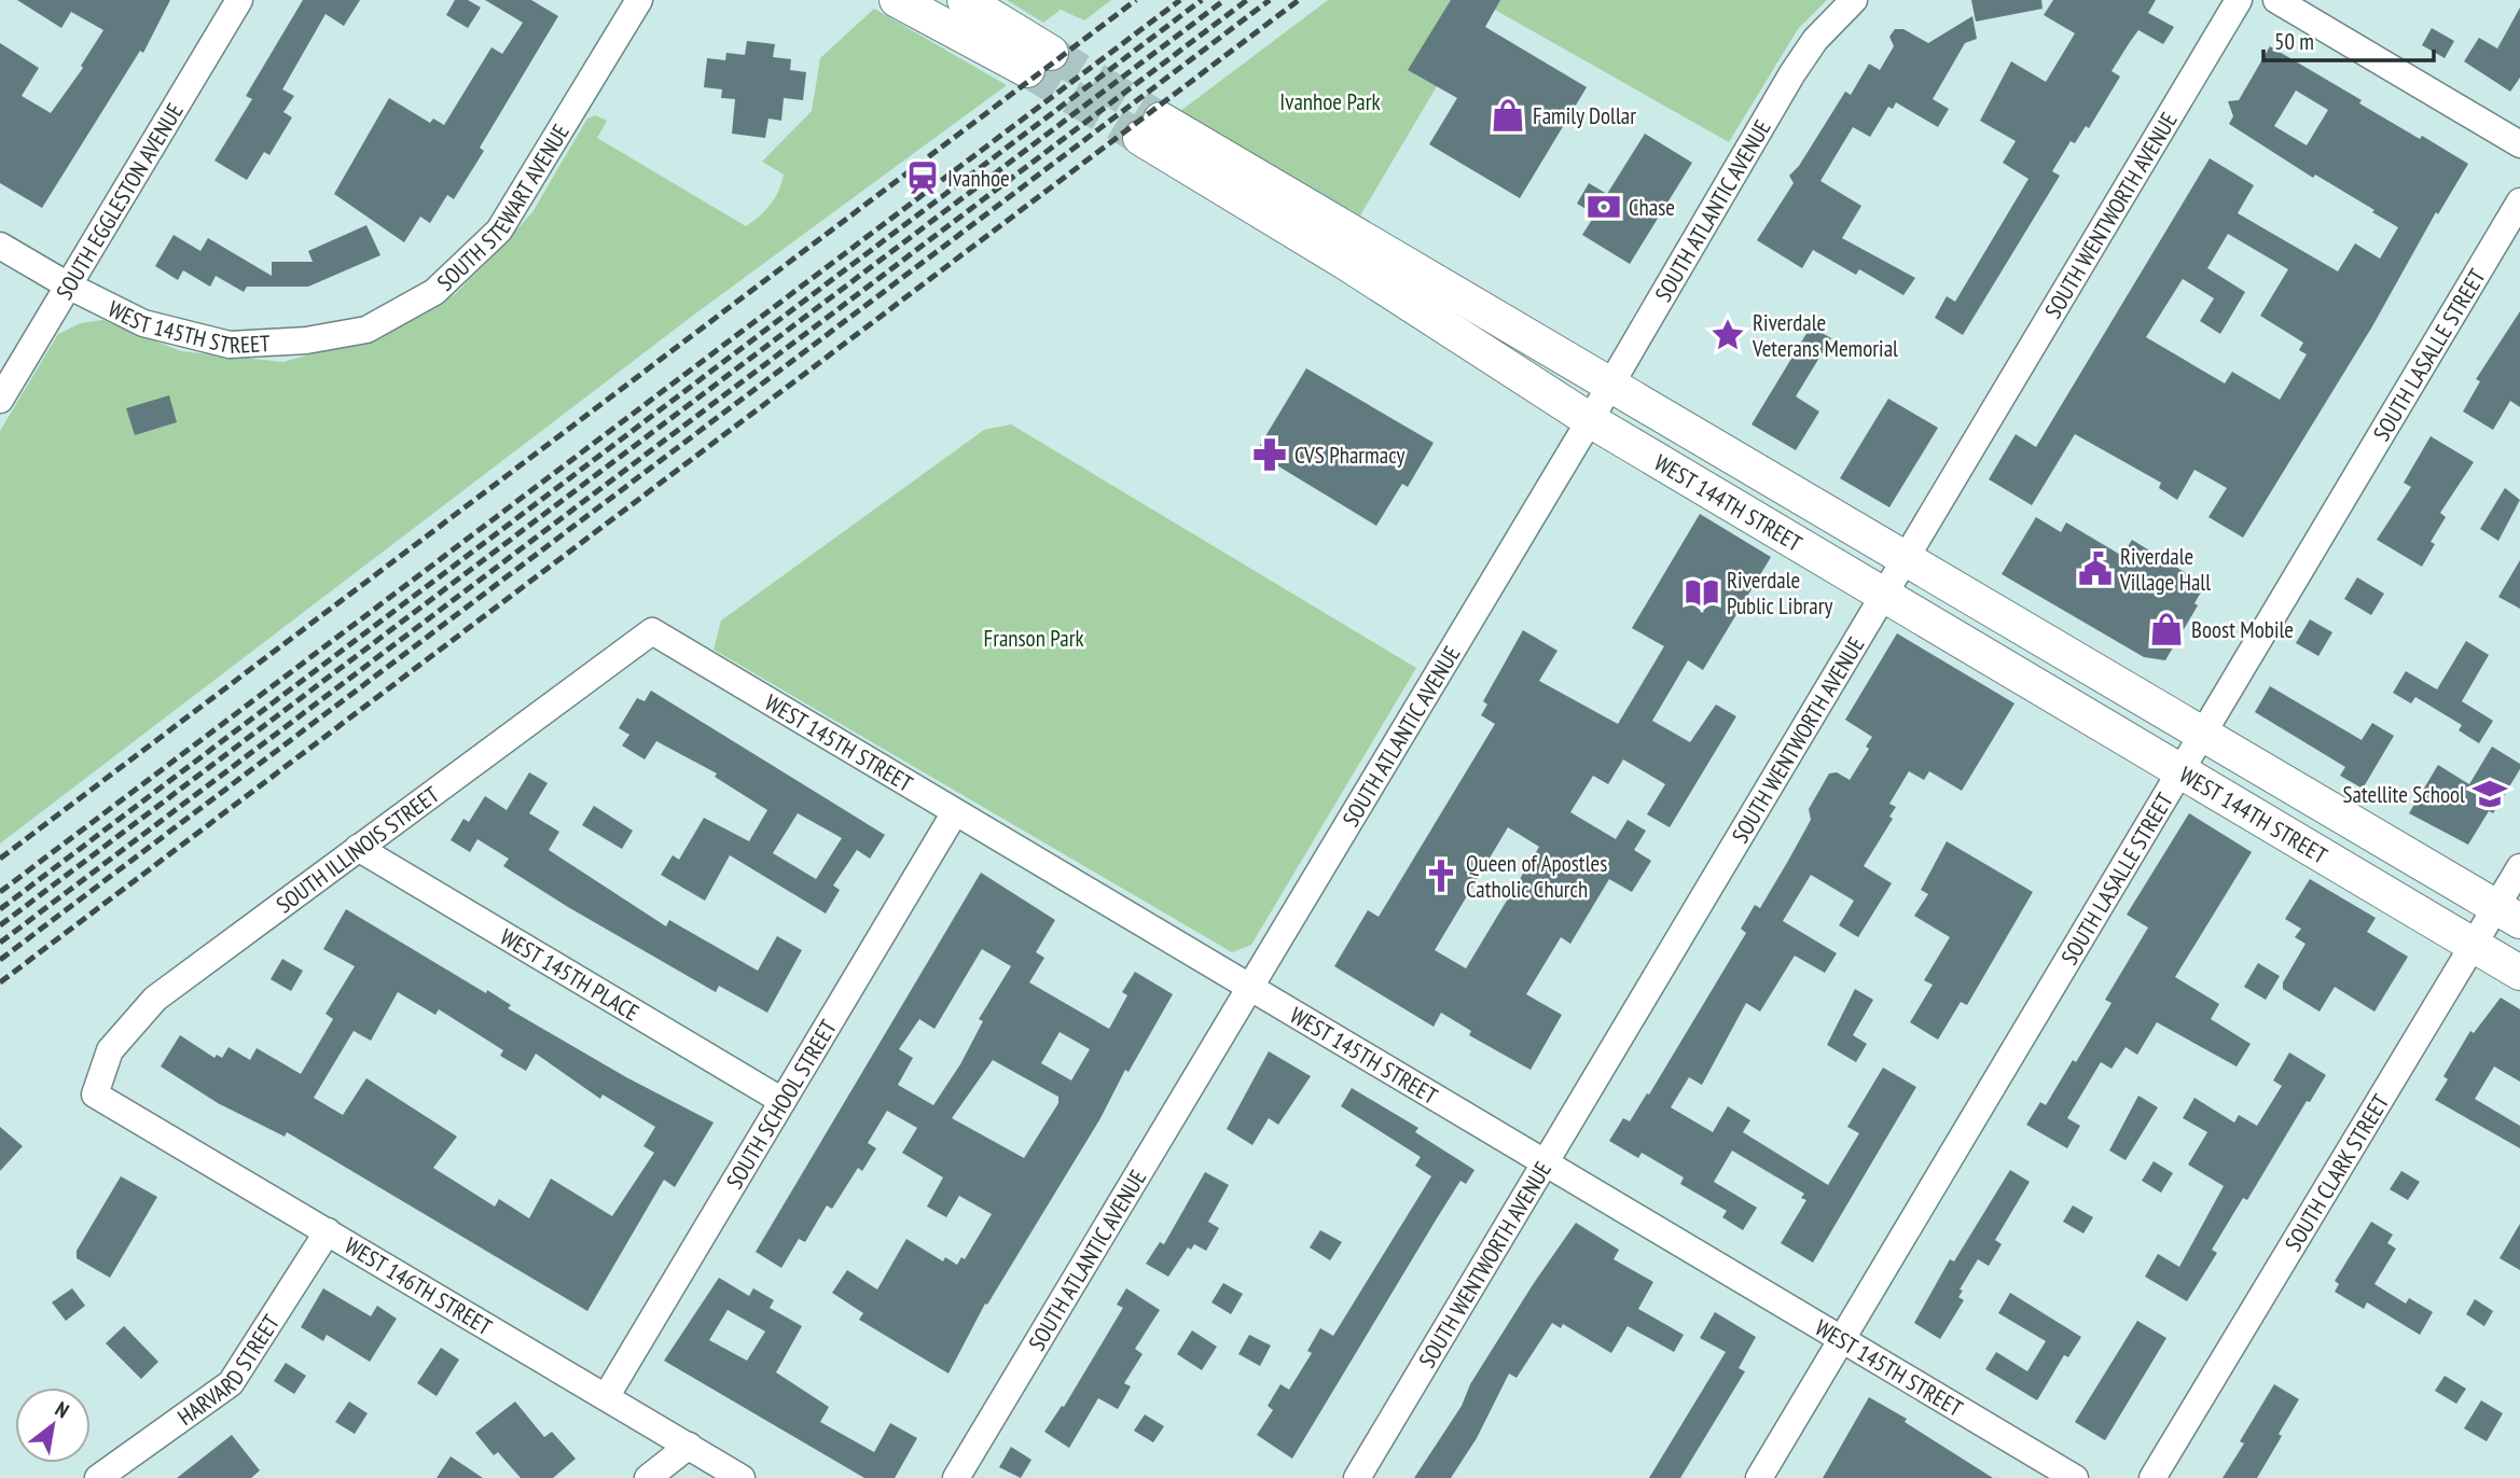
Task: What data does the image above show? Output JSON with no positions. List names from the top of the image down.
{
  "streets": {
    "street": [
      "SOUTH EGGLESTON AVENUE",
      "SOUTH STEWART AVENUE",
      "SOUTH ATLANTIC AVENUE",
      "SOUTH WENTWORTH AVENUE",
      "WEST 145TH STREET",
      "SOUTH LASALLE STREET",
      "WEST 144TH STREET",
      "SOUTH ILLINOIS STREET",
      "WEST 145TH PLACE",
      "SOUTH SCHOOL STREET",
      "SOUTH CLARK STREET",
      "WEST 146TH STREET",
      "HARVARD STREET"
    ]
  },
  "crossings": [
    ["SOUTH EGGLESTON AVENUE", "WEST 145TH STREET"],
    ["SOUTH STEWART AVENUE", "WEST 145TH STREET"],
    ["SOUTH ATLANTIC AVENUE", "WEST 145TH STREET"],
    ["SOUTH ATLANTIC AVENUE", "WEST 144TH STREET"],
    ["SOUTH WENTWORTH AVENUE", "WEST 145TH STREET"],
    ["SOUTH WENTWORTH AVENUE", "WEST 144TH STREET"],
    ["WEST 145TH STREET", "SOUTH LASALLE STREET"],
    ["WEST 145TH STREET", "SOUTH ILLINOIS STREET"],
    ["WEST 145TH STREET", "SOUTH SCHOOL STREET"],
    ["SOUTH LASALLE STREET", "WEST 144TH STREET"],
    ["WEST 144TH STREET", "SOUTH CLARK STREET"],
    ["SOUTH ILLINOIS STREET", "WEST 145TH PLACE"],
    ["SOUTH ILLINOIS STREET", "WEST 146TH STREET"],
    ["WEST 145TH PLACE", "SOUTH SCHOOL STREET"],
    ["SOUTH SCHOOL STREET", "WEST 146TH STREET"],
    ["WEST 146TH STREET", "HARVARD STREET"]
  ],
  "parks": ["Ivanhoe Park", "Franson Park"],
  "places": {
    "shop": ["Family Dollar", "Boost Mobile"],
    "station": ["Ivanhoe"],
    "bank": ["Chase"],
    "place": ["Riverdale Veterans Memorial"],
    "pharmacy": ["CVS Pharmacy"],
    "public building": ["Riverdale Village Hall"],
    "library": ["Riverdale Public Library"],
    "school or university": ["Satellite School"],
    "church": ["Queen of Apostles Catholic Church"]
  },
  "scale_bar": "50 m",
  "north": "top right"
}
